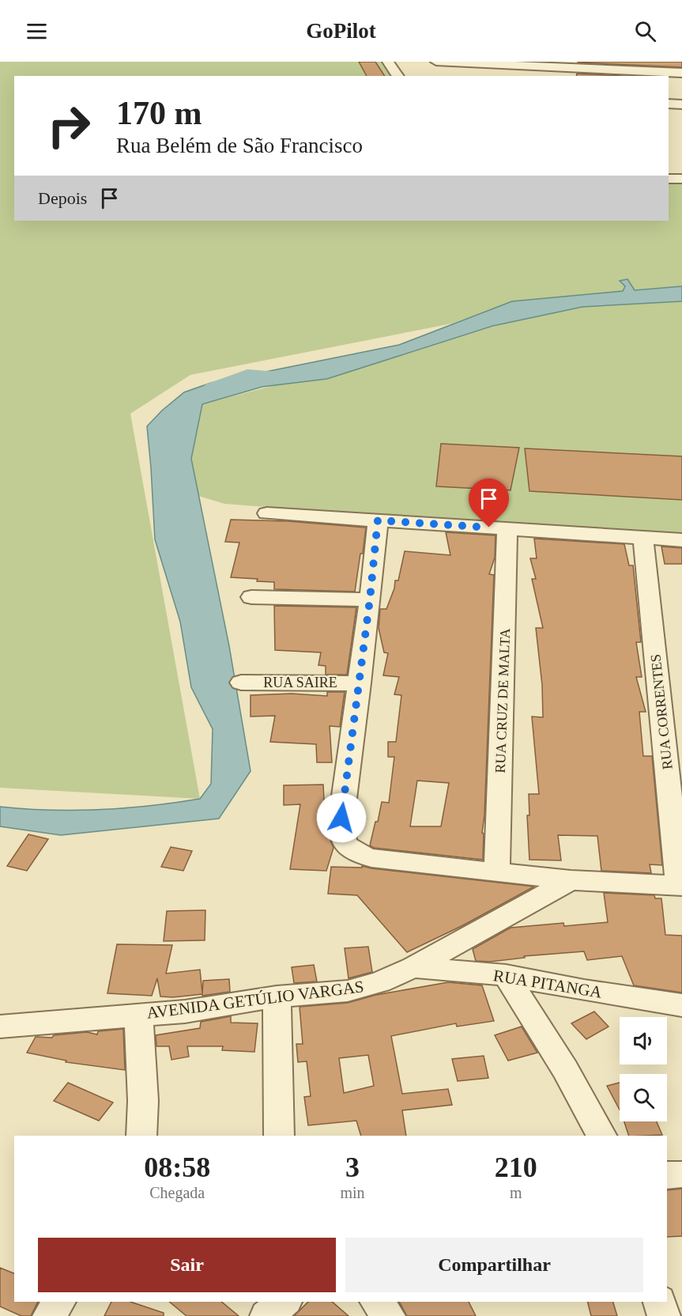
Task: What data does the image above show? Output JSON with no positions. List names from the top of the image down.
{
  "streets": {
    "street": [
      "RUA SAIRE",
      "RUA CRUZ DE MALTA",
      "RUA CORRENTES",
      "RUA PITANGA",
      "AVENIDA GETÚLIO VARGAS"
    ]
  },
  "crossings": [
    ["RUA PITANGA", "AVENIDA GETÚLIO VARGAS"]
  ],
  "page": {
    "header": "GoPilot",
    "turn": ["170 m", "Rua Belém de São Francisco"],
    "then": "Depois",
    "eta": [
      "08:58",
      "Chegada",
      "3",
      "min",
      "210",
      "m"
    ],
    "buttons": ["Sair", "Compartilhar"]
  }
}
